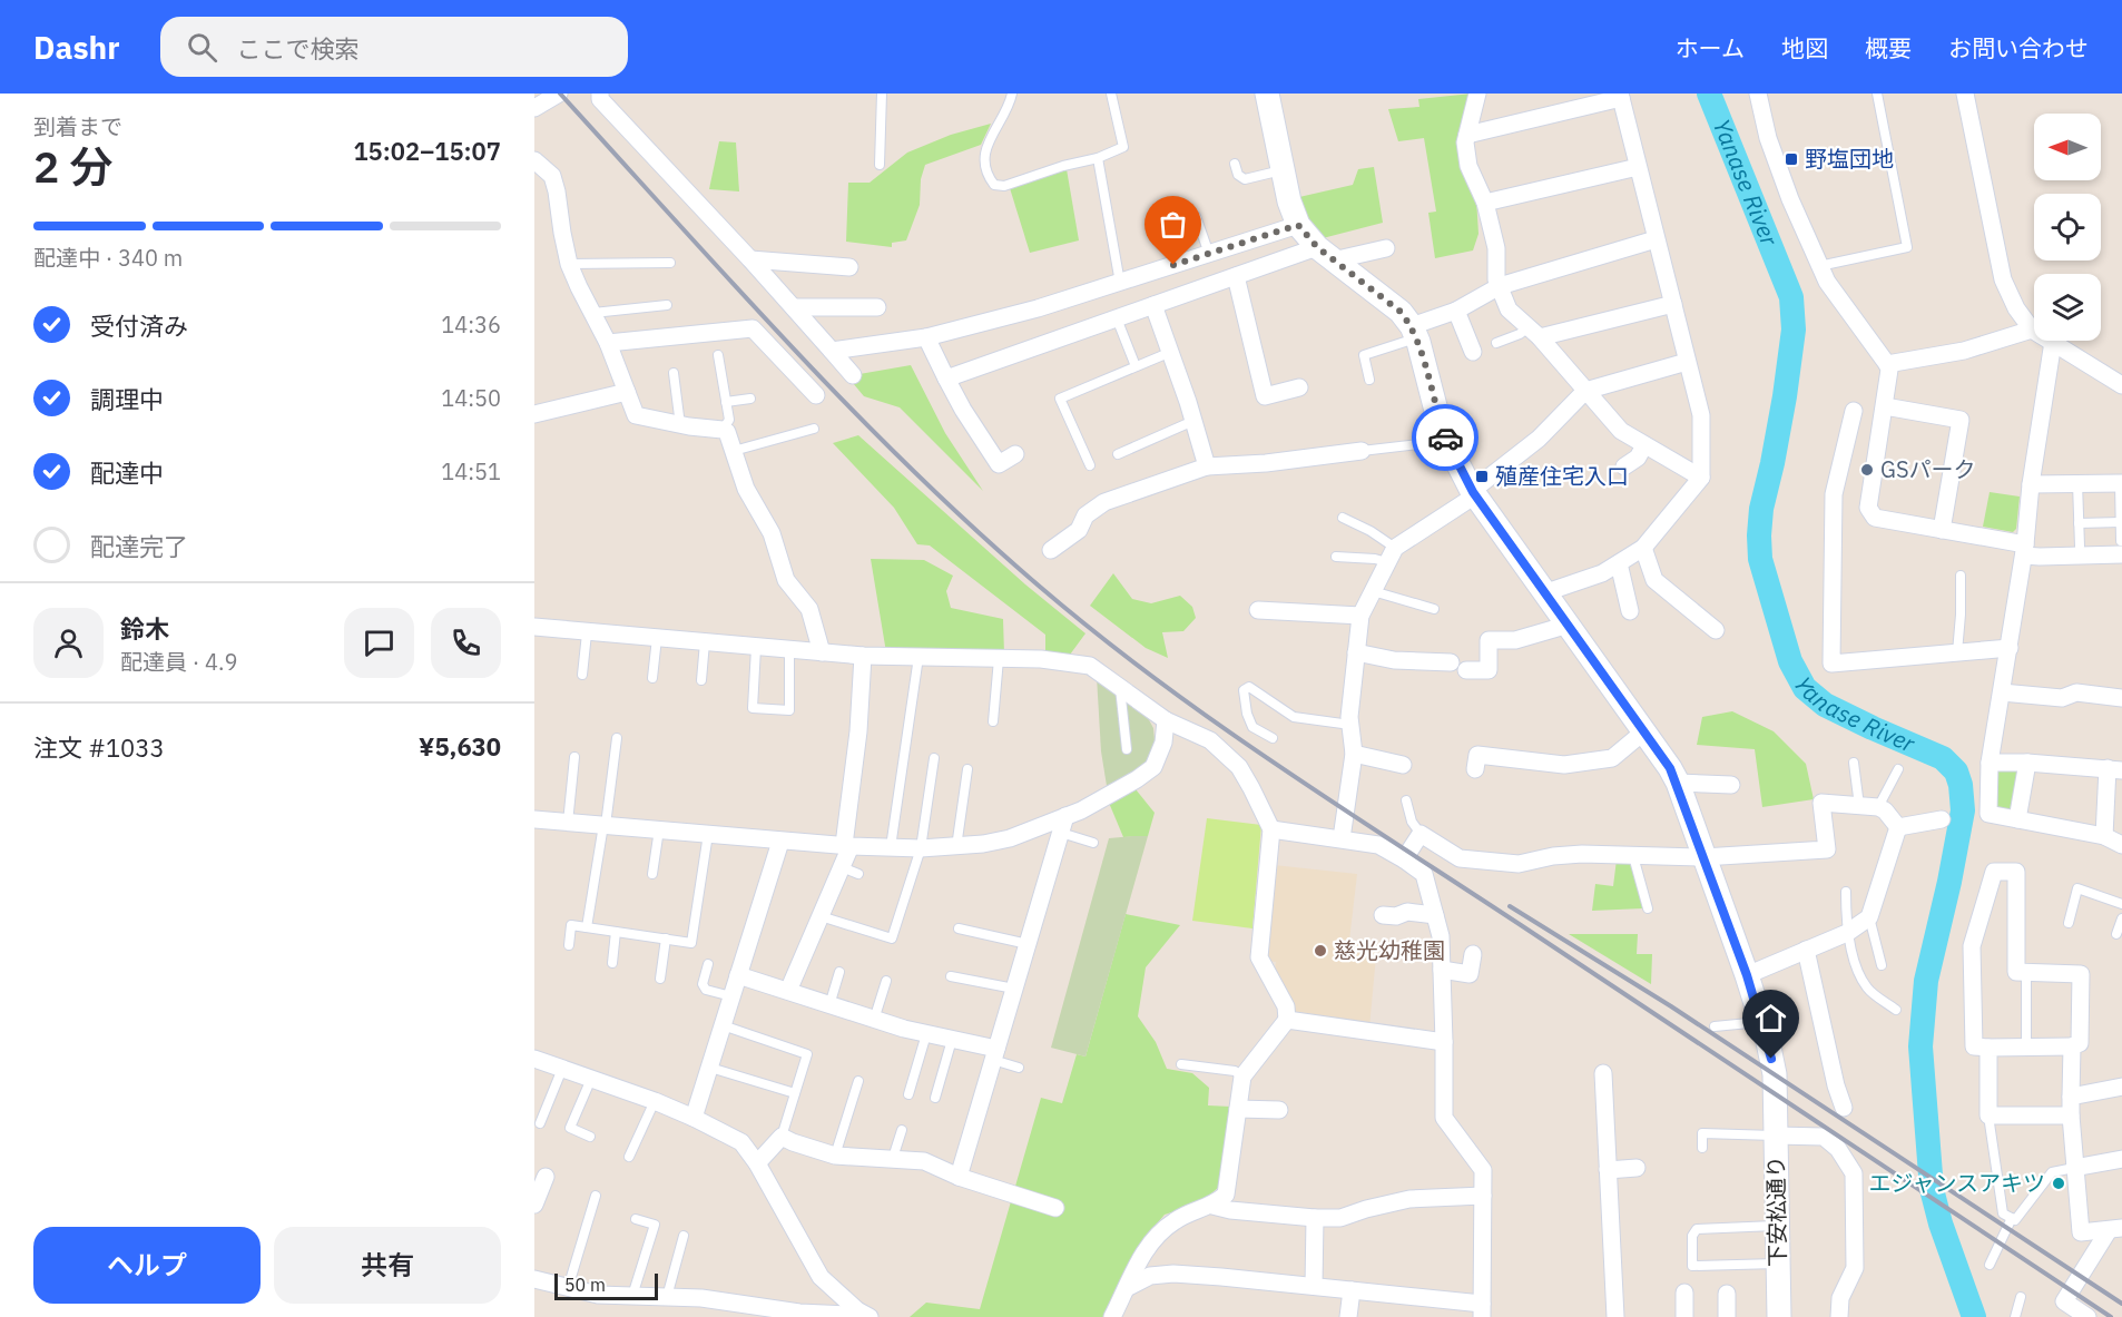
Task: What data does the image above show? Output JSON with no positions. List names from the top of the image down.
{
  "streets": {
    "street": ["下安松通り"]
  },
  "water": ["Yanase River"],
  "places": {
    "transit": ["野塩団地", "殖産住宅入口"],
    "other": ["GSパーク", "慈光幼稚園", "エジャンスアキツ"]
  },
  "scale_bar": "50 m",
  "north": "left",
  "page": {
    "header": "Dashr",
    "search": "ここで検索",
    "nav": [
      "ホーム",
      "地図",
      "概要",
      "お問い合わせ"
    ],
    "heading": ["2 分", "到着まで", "15:02–15:07"],
    "panel": [
      "鈴木",
      "配達員 · 4.9",
      "注文 #1033",
      "¥5,630"
    ],
    "bar": "配達中 · 340 m",
    "list": [
      ["受付済み", "14:36"],
      ["調理中", "14:50"],
      ["配達中", "14:51"],
      "配達完了"
    ],
    "buttons": ["ヘルプ", "共有"],
    "scale": "50 m"
  }
}
